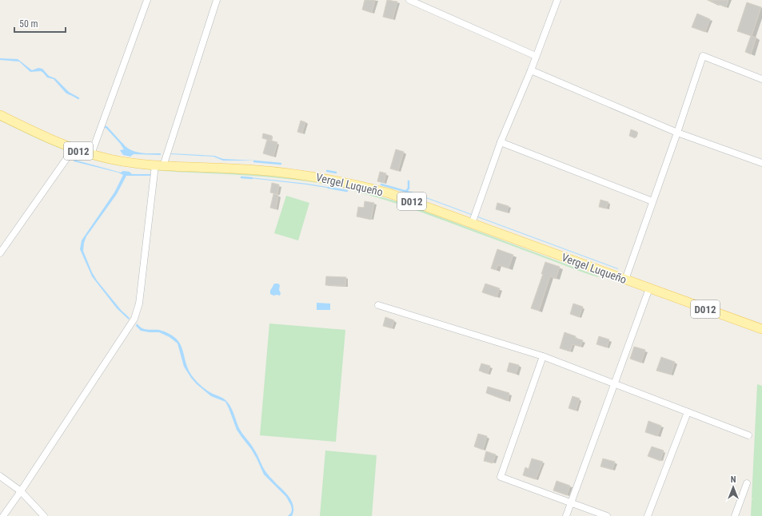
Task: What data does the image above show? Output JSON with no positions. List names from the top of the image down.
{
  "streets": {
    "main road": ["D012", "Vergel Luqueño"]
  },
  "scale_bar": "50 m",
  "north": "top"
}
